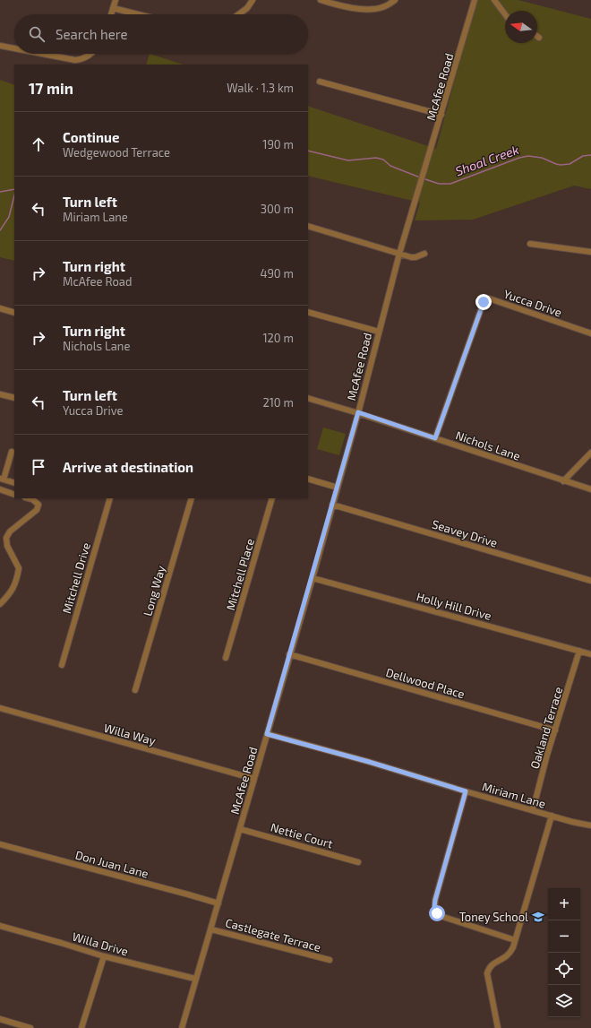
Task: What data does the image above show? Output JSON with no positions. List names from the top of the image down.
{
  "streets": {
    "street": [
      "McAfee Road",
      "Yucca Drive",
      "Nichols Lane",
      "Seavey Drive",
      "Mitchell Place",
      "Mitchell Drive",
      "Long Way",
      "Holly Hill Drive",
      "Dellwood Place",
      "Oakland Terrace",
      "Willa Way",
      "Miriam Lane",
      "Nettie Court",
      "Don Juan Lane",
      "Castlegate Terrace",
      "Willa Drive"
    ]
  },
  "crossings": [
    ["McAfee Road", "Nichols Lane"],
    ["McAfee Road", "Seavey Drive"],
    ["McAfee Road", "Holly Hill Drive"],
    ["McAfee Road", "Dellwood Place"],
    ["McAfee Road", "Willa Way"],
    ["McAfee Road", "Miriam Lane"],
    ["McAfee Road", "Nettie Court"],
    ["McAfee Road", "Don Juan Lane"],
    ["McAfee Road", "Castlegate Terrace"],
    ["McAfee Road", "Willa Drive"],
    ["Yucca Drive", "Nichols Lane"],
    ["Holly Hill Drive", "Oakland Terrace"],
    ["Dellwood Place", "Oakland Terrace"],
    ["Oakland Terrace", "Miriam Lane"]
  ],
  "water": ["Shoal Creek"],
  "places": {
    "school or university": ["Toney School"]
  },
  "north": "left",
  "page": {
    "search": "Search here",
    "heading": ["17 min", "Walk · 1.3 km"],
    "list": [
      ["Continue", "Wedgewood Terrace", "190 m"],
      ["Turn left", "Miriam Lane", "300 m"],
      ["Turn right", "McAfee Road", "490 m"],
      ["Turn right", "Nichols Lane", "120 m"],
      ["Turn left", "Yucca Drive", "210 m"],
      "Arrive at destination"
    ],
    "map_buttons": ["+", "−"]
  }
}
